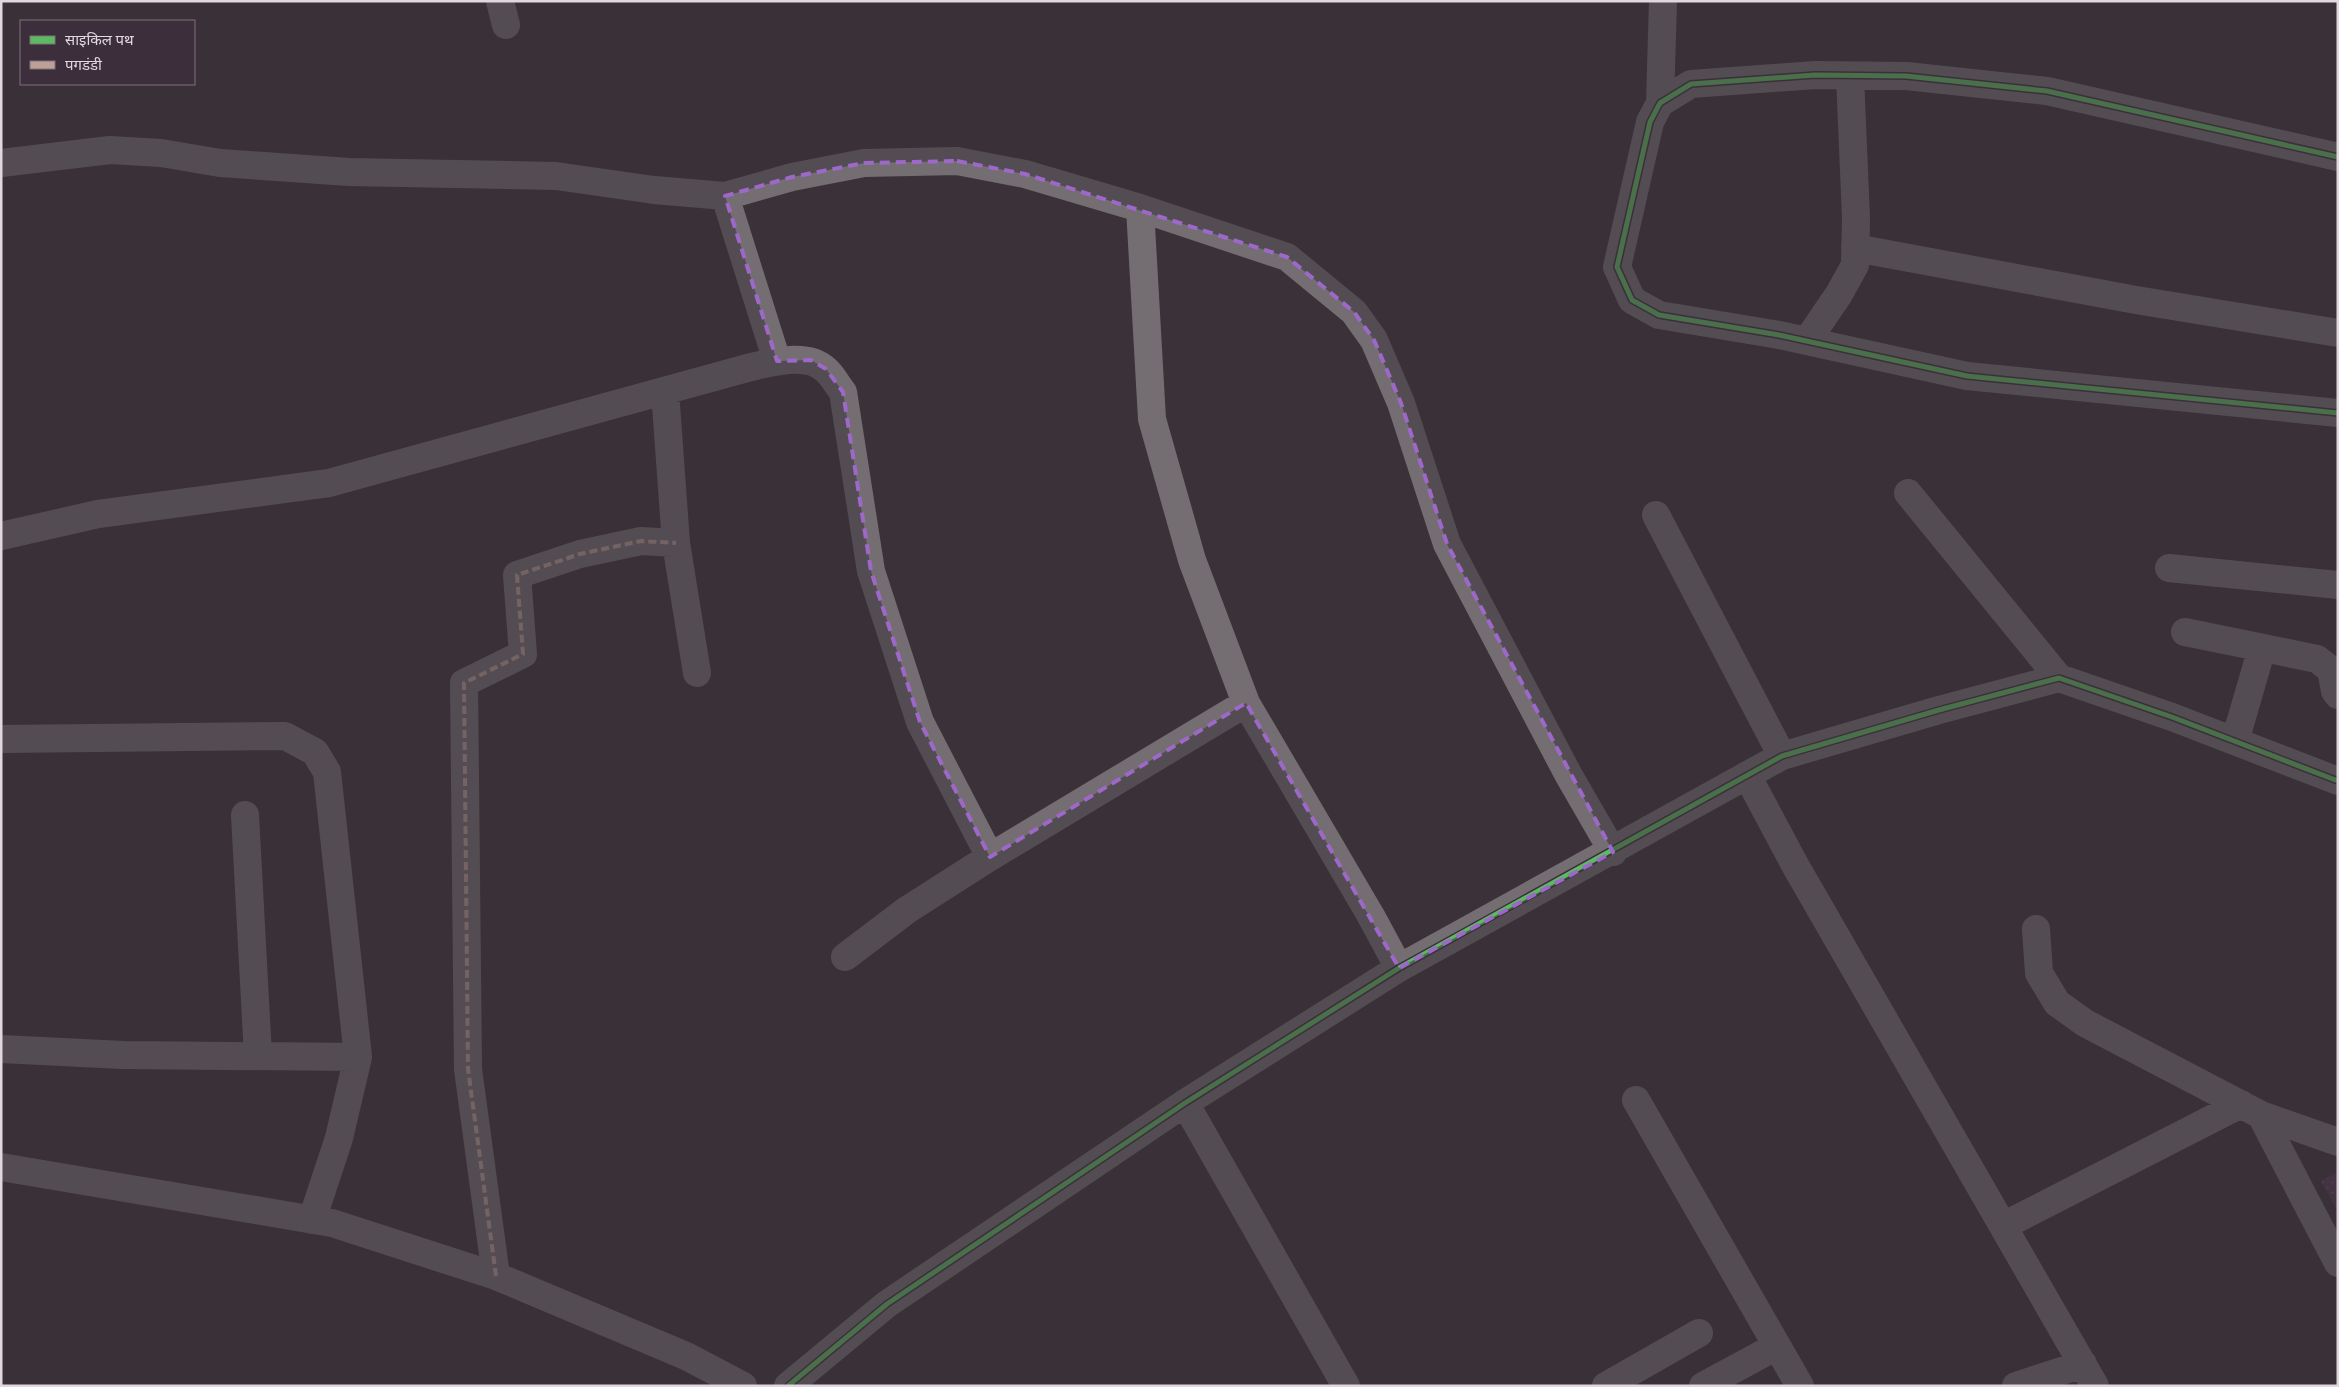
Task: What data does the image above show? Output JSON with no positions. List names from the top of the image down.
{
  "legend": ["साइकिल पथ", "पगडंडी"]
}
